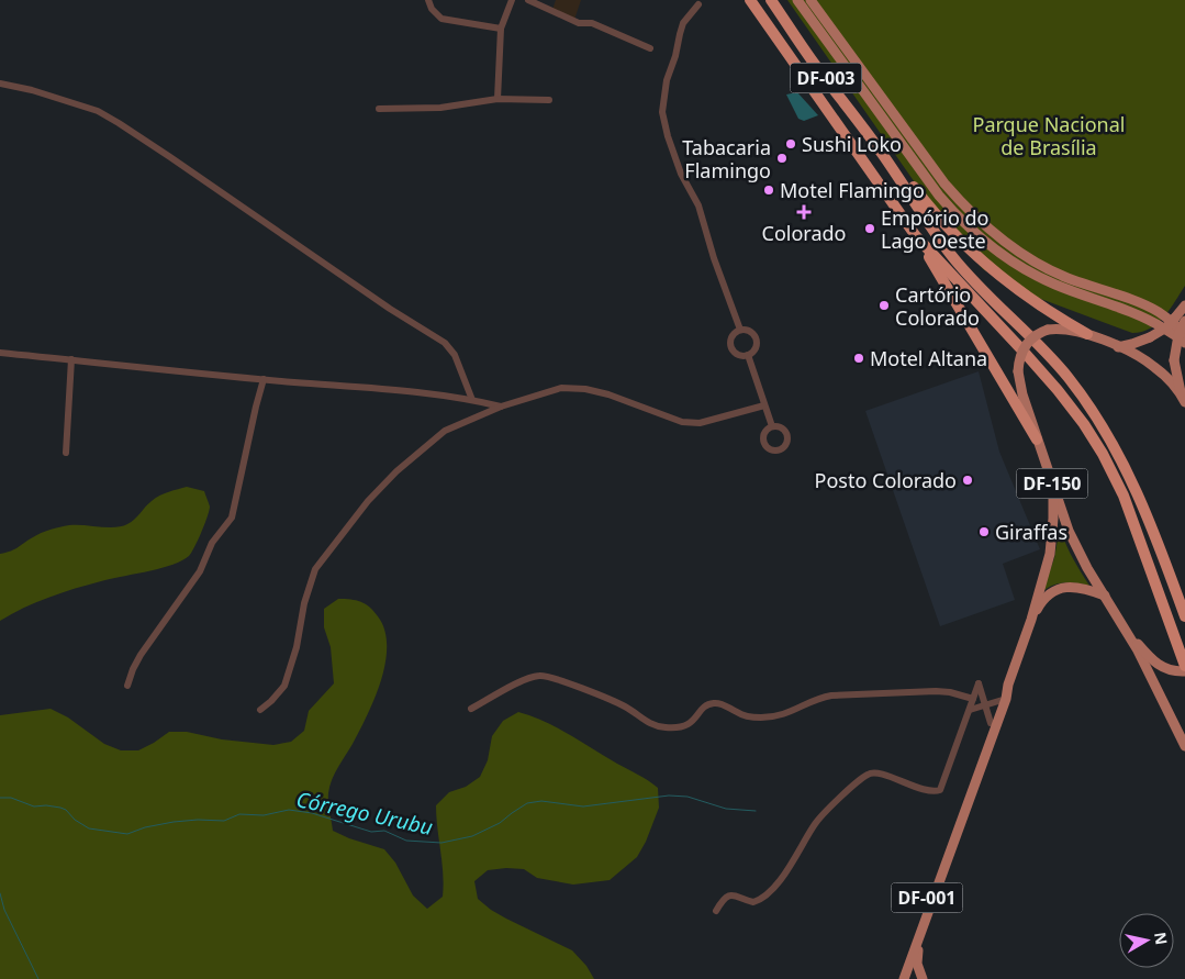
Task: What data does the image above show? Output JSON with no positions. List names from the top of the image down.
{
  "streets": {
    "highway": ["DF-003"],
    "main road": ["DF-150", "DF-001"]
  },
  "crossings": [
    ["DF-150", "DF-001"]
  ],
  "water": ["Córrego Urubu"],
  "parks": ["Parque Nacional de Brasília"],
  "places": {
    "other": [
      "Sushi Loko",
      "Tabacaria Flamingo",
      "Motel Flamingo",
      "Empório do Lago Oeste",
      "Cartório Colorado",
      "Motel Altana",
      "Posto Colorado",
      "Giraffas"
    ],
    "health": ["Colorado"]
  },
  "north": "right"
}
